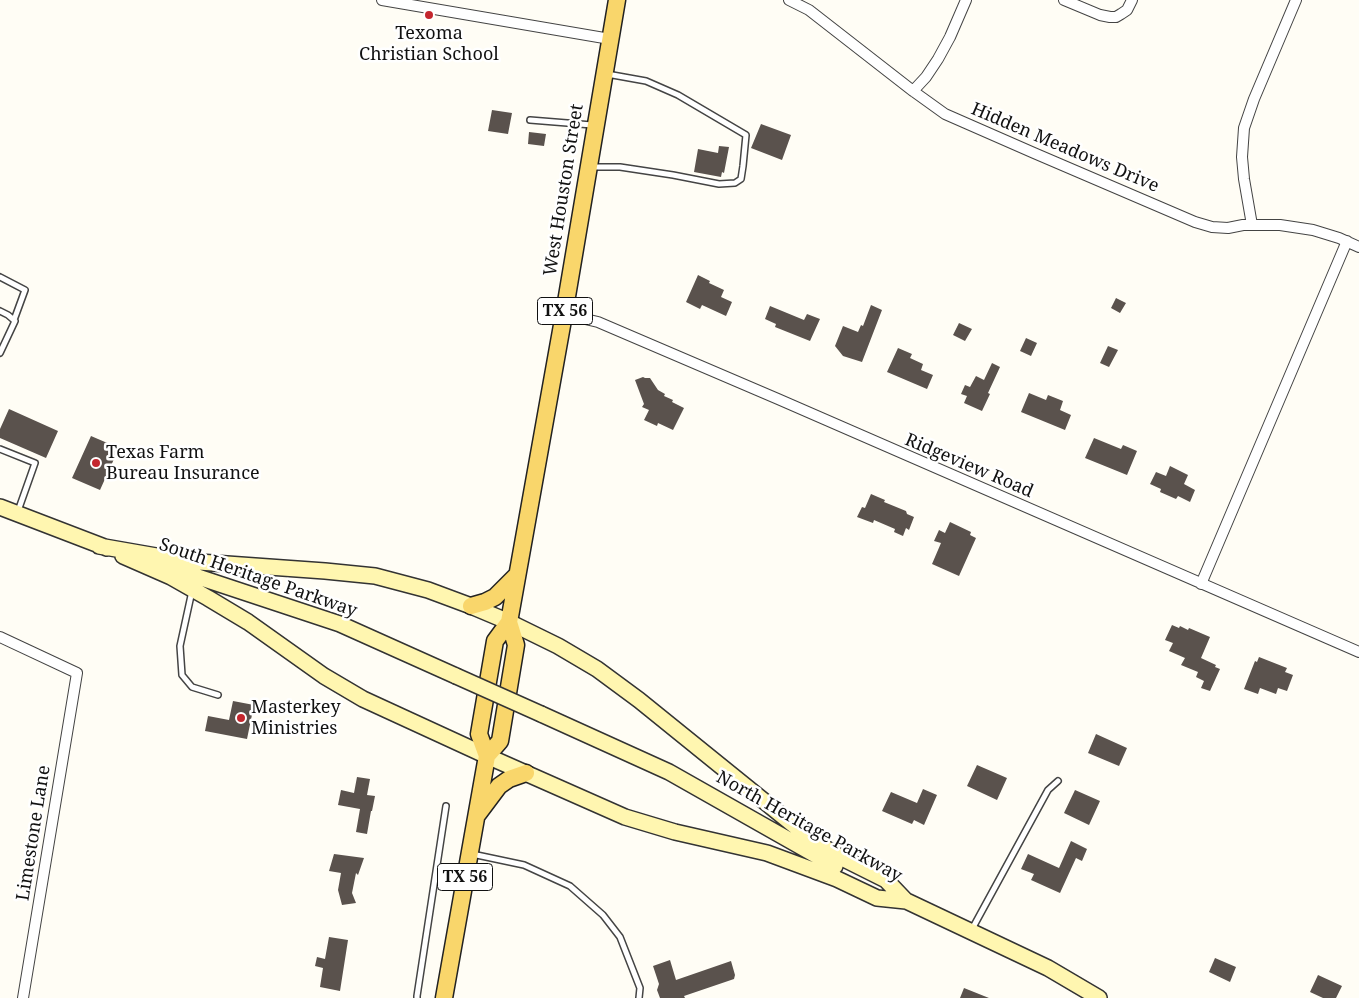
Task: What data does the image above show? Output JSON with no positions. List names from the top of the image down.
{
  "streets": {
    "main road": [
      "West Houston Street",
      "TX 56",
      "South Heritage Parkway",
      "North Heritage Parkway"
    ],
    "street": ["Hidden Meadows Drive", "Ridgeview Road", "Limestone Lane"]
  },
  "crossings": [
    ["West Houston Street", "Ridgeview Road"],
    ["South Heritage Parkway", "North Heritage Parkway"]
  ],
  "places": ["Texoma Christian School", "Texas Farm Bureau Insurance", "Masterkey Ministries"]
}
